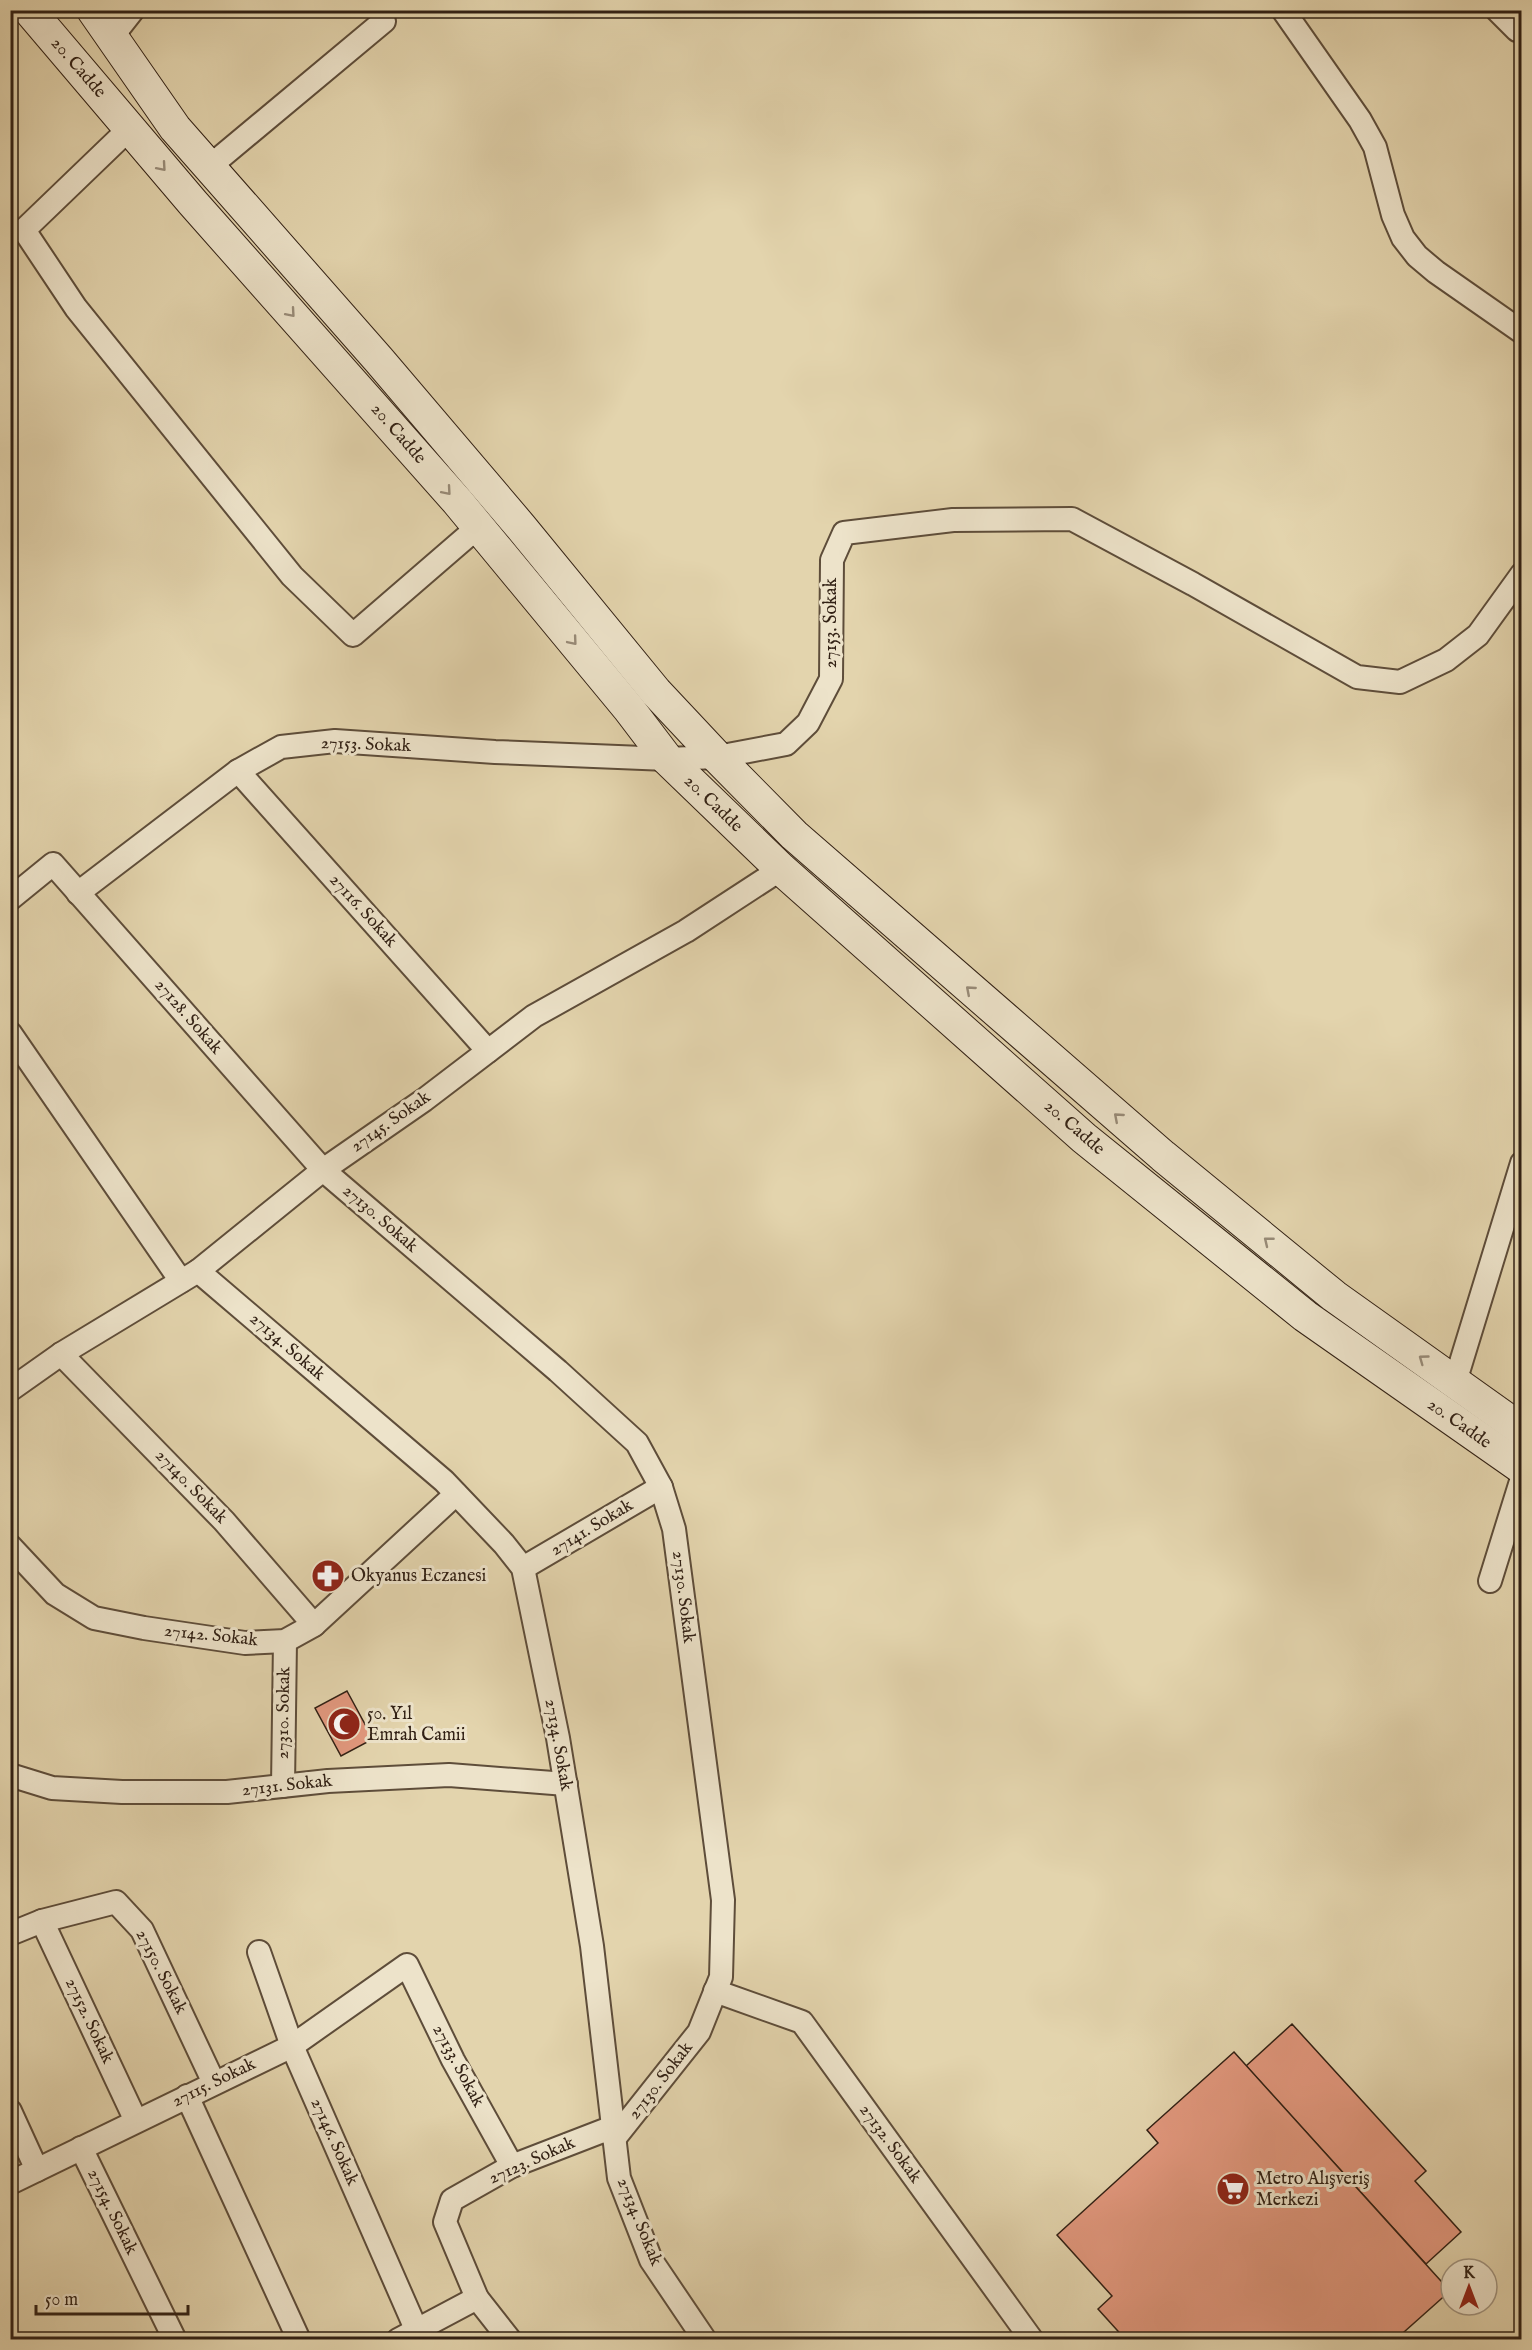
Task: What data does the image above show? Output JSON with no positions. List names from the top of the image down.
{
  "streets": {
    "main road": ["20. Cadde"],
    "street": [
      "27153. Sokak",
      "27116. Sokak",
      "27128. Sokak",
      "27145. Sokak",
      "27130. Sokak",
      "27134. Sokak",
      "27140. Sokak",
      "27141. Sokak",
      "27142. Sokak",
      "27310. Sokak",
      "27131. Sokak",
      "27150. Sokak",
      "27152. Sokak",
      "27133. Sokak",
      "27115. Sokak",
      "27146. Sokak",
      "27132. Sokak",
      "27123. Sokak",
      "27154. Sokak"
    ]
  },
  "crossings": [
    ["20. Cadde", "27153. Sokak"],
    ["20. Cadde", "27145. Sokak"],
    ["27153. Sokak", "27116. Sokak"],
    ["27153. Sokak", "27128. Sokak"],
    ["27116. Sokak", "27145. Sokak"],
    ["27128. Sokak", "27145. Sokak"],
    ["27128. Sokak", "27130. Sokak"],
    ["27145. Sokak", "27130. Sokak"],
    ["27145. Sokak", "27134. Sokak"],
    ["27145. Sokak", "27140. Sokak"],
    ["27130. Sokak", "27134. Sokak"],
    ["27130. Sokak", "27141. Sokak"],
    ["27130. Sokak", "27132. Sokak"],
    ["27130. Sokak", "27123. Sokak"],
    ["27134. Sokak", "27141. Sokak"],
    ["27134. Sokak", "27142. Sokak"],
    ["27134. Sokak", "27131. Sokak"],
    ["27134. Sokak", "27123. Sokak"],
    ["27140. Sokak", "27142. Sokak"],
    ["27142. Sokak", "27310. Sokak"],
    ["27310. Sokak", "27131. Sokak"],
    ["27150. Sokak", "27152. Sokak"],
    ["27150. Sokak", "27115. Sokak"],
    ["27152. Sokak", "27115. Sokak"],
    ["27133. Sokak", "27115. Sokak"],
    ["27133. Sokak", "27123. Sokak"],
    ["27115. Sokak", "27146. Sokak"],
    ["27115. Sokak", "27154. Sokak"]
  ],
  "places": {
    "pharmacy": ["Okyanus Eczanesi"],
    "mosque": ["50. Yıl Emrah Camii"],
    "supermarket": ["Metro Alışveriş Merkezi"]
  },
  "scale_bar": "50 m",
  "north": "top"
}
